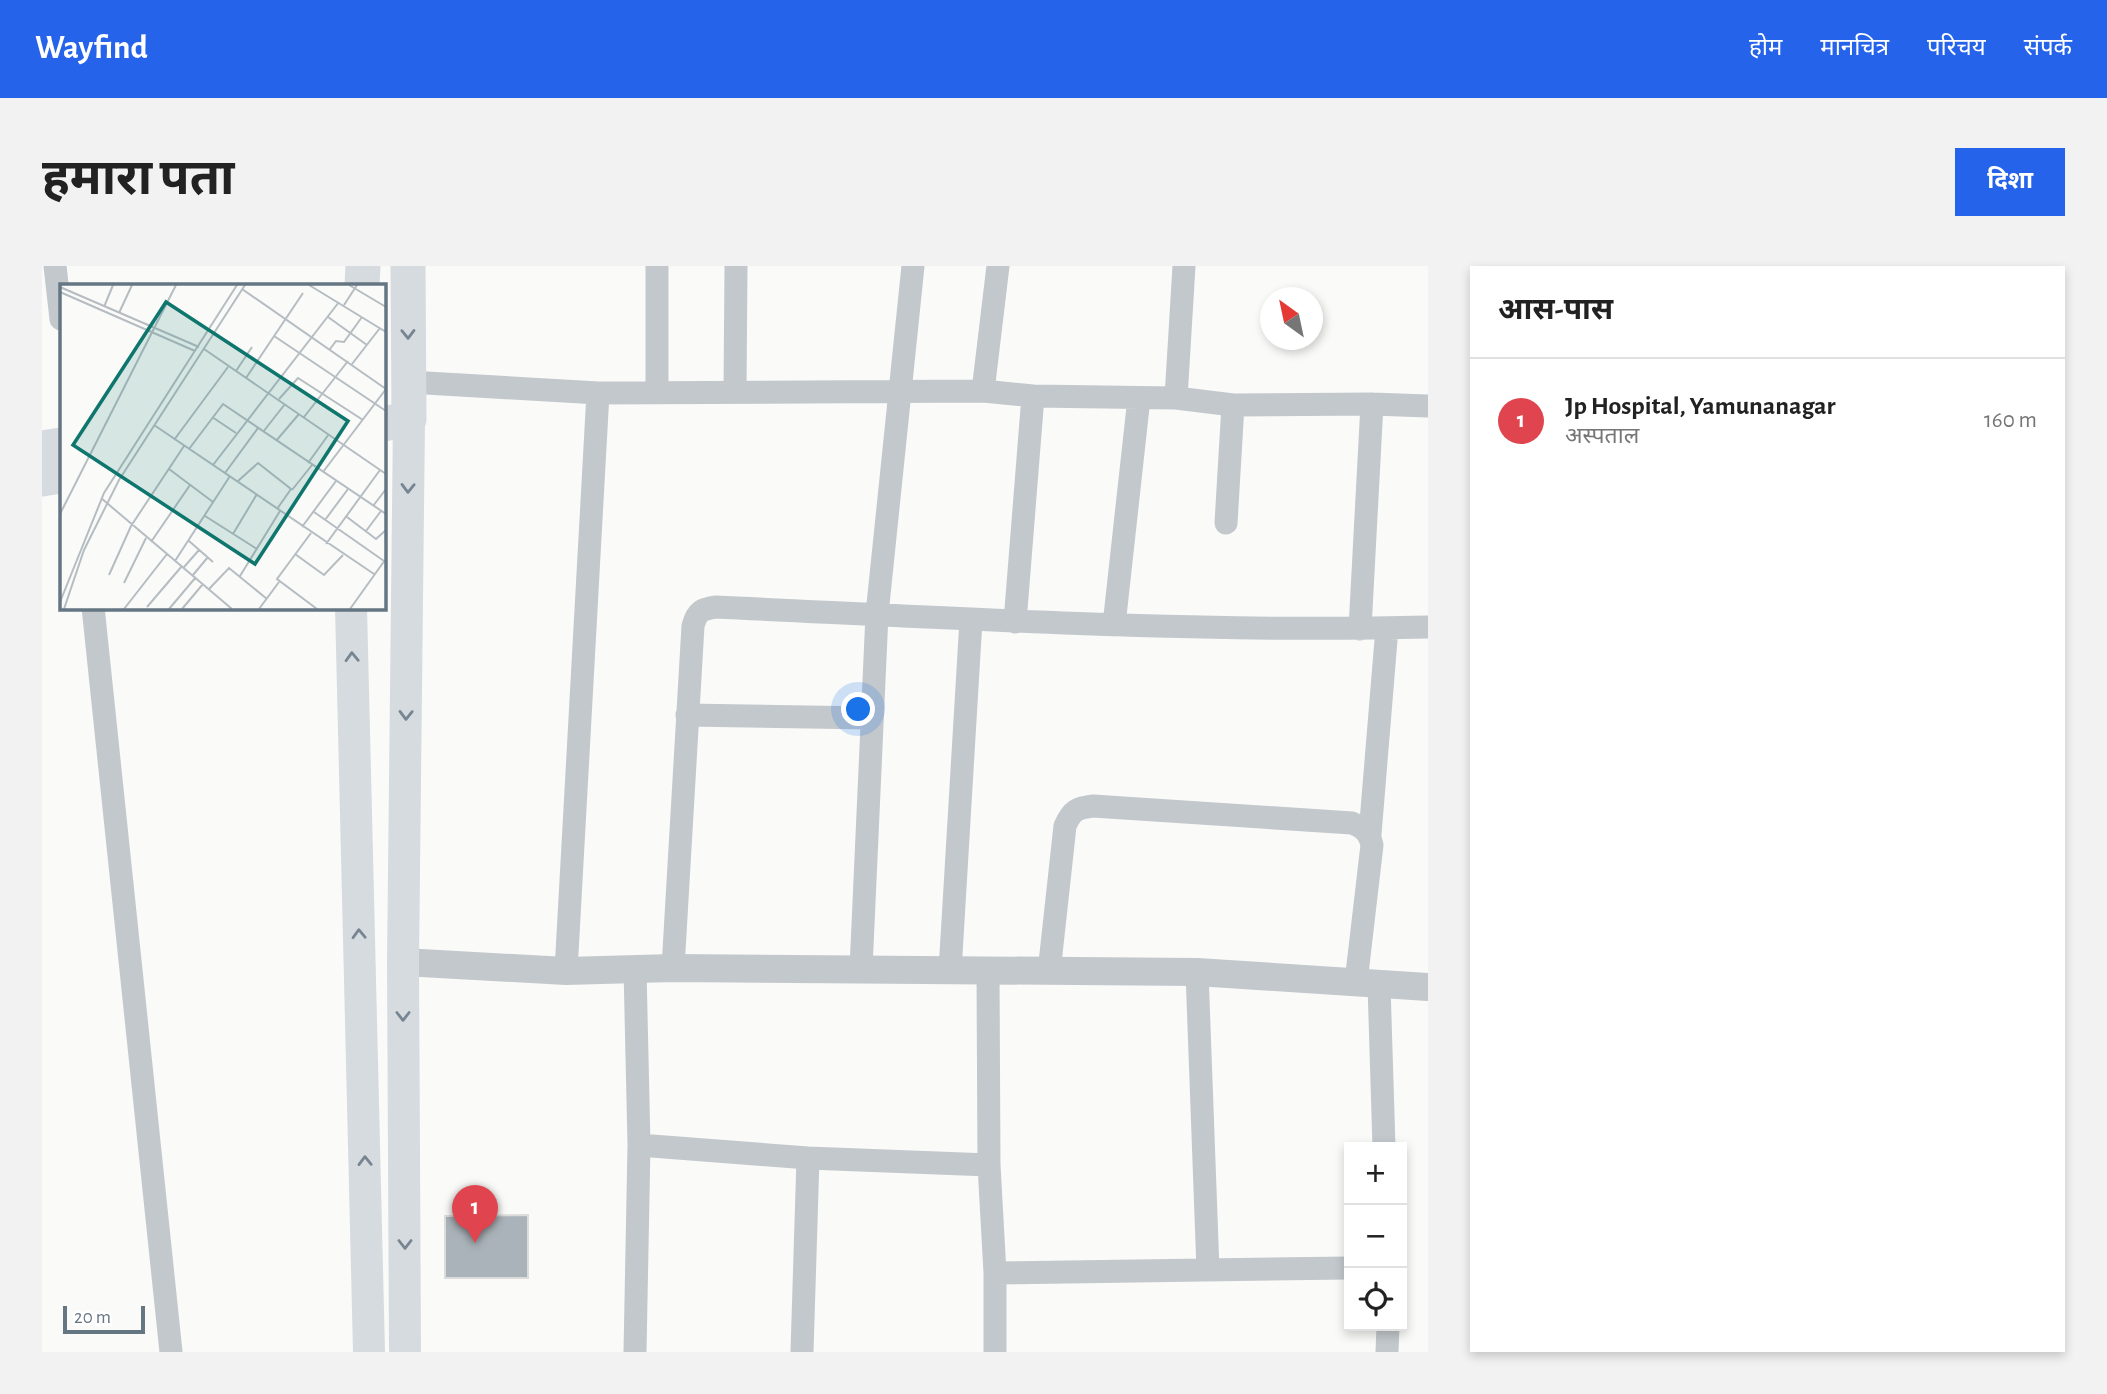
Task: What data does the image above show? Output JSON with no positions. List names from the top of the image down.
{
  "scale_bar": "20 m",
  "north": "top left",
  "page": {
    "header": "Wayfind",
    "nav": [
      "होम",
      "मानचित्र",
      "परिचय",
      "संपर्क"
    ],
    "buttons": "दिशा",
    "title": "हमारा पता",
    "heading": "आस-पास",
    "list": [
      {
        "mark": "1",
        "name": "Jp Hospital, Yamunanagar",
        "note": "अस्पताल",
        "value": "160 m"
      }
    ],
    "map_buttons": ["+", "−"],
    "pins": "1",
    "scale": "20 m"
  }
}
